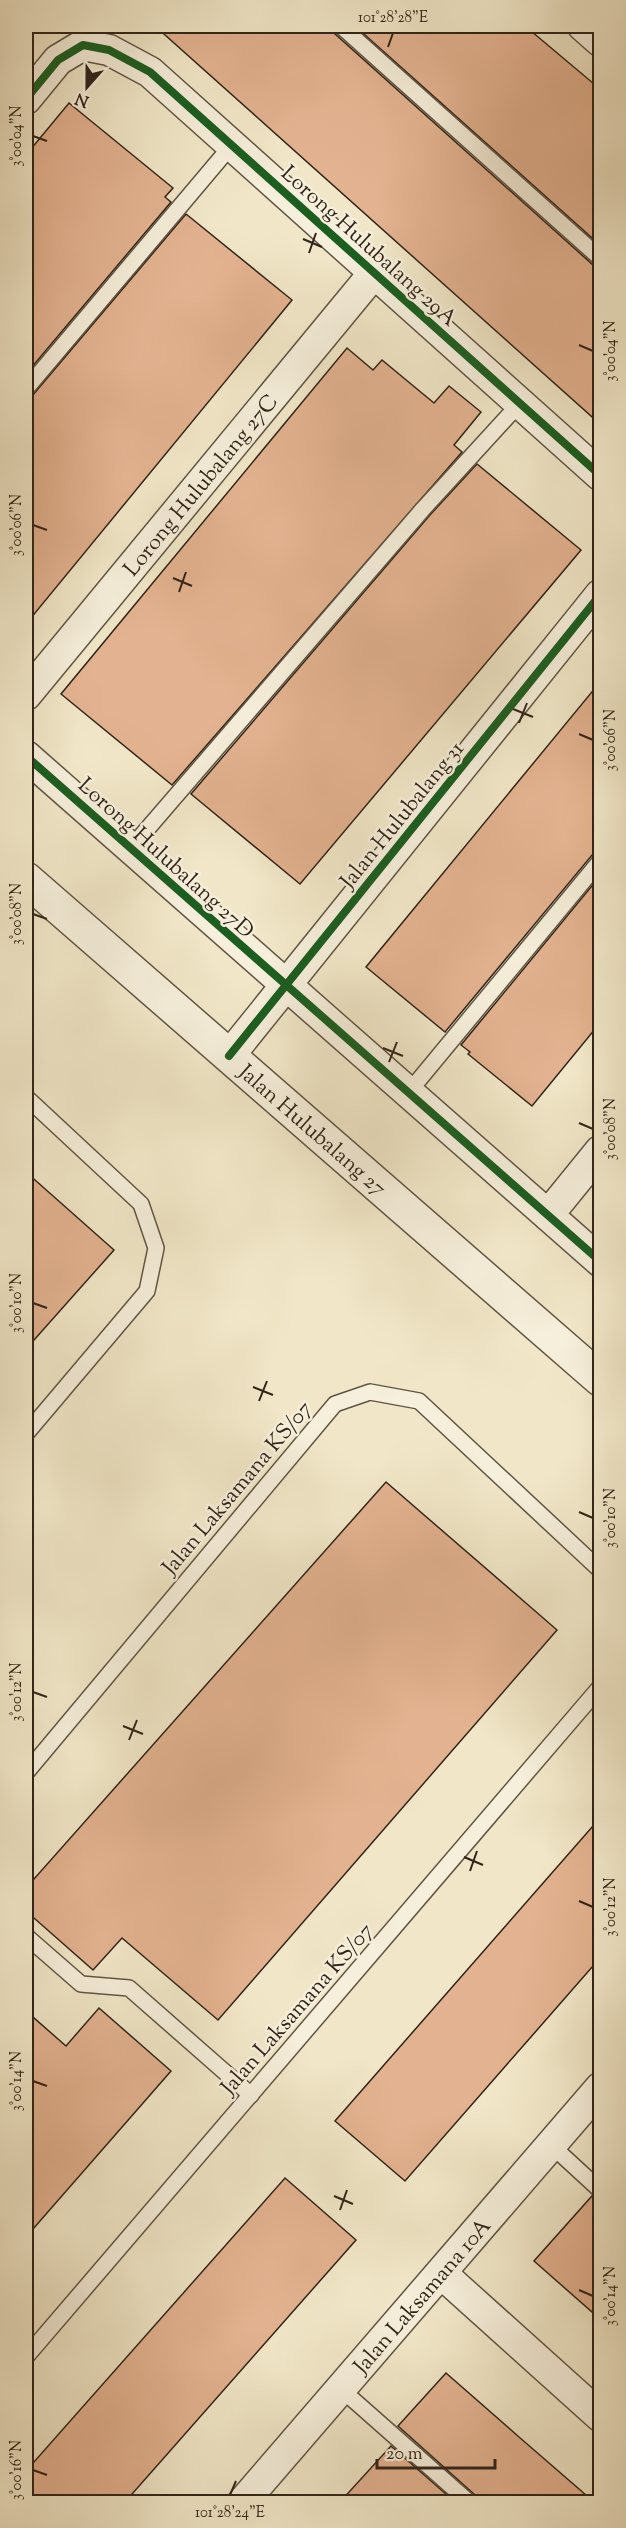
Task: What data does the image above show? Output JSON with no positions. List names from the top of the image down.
{
  "streets": {
    "street": [
      "Lorong Hulubalang 29A",
      "Lorong Hulubalang 27C",
      "Jalan Hulubalang 31",
      "Lorong Hulubalang 27D",
      "Jalan Hulubalang 27",
      "Jalan Laksamana 10A"
    ],
    "lane": ["Jalan Laksamana KS/07"]
  },
  "crossings": [
    ["Lorong Hulubalang 29A", "Lorong Hulubalang 27C"],
    ["Jalan Hulubalang 31", "Lorong Hulubalang 27D"],
    ["Jalan Hulubalang 31", "Jalan Hulubalang 27"]
  ],
  "scale_bar": "20 m",
  "north": "bottom",
  "coordinates": [
    "101°28'28\"E",
    "3°00'04\"N",
    "3°00'06\"N",
    "3°00'08\"N",
    "3°00'10\"N",
    "3°00'12\"N",
    "3°00'14\"N",
    "3°00'16\"N",
    "101°28'24\"E"
  ]
}
